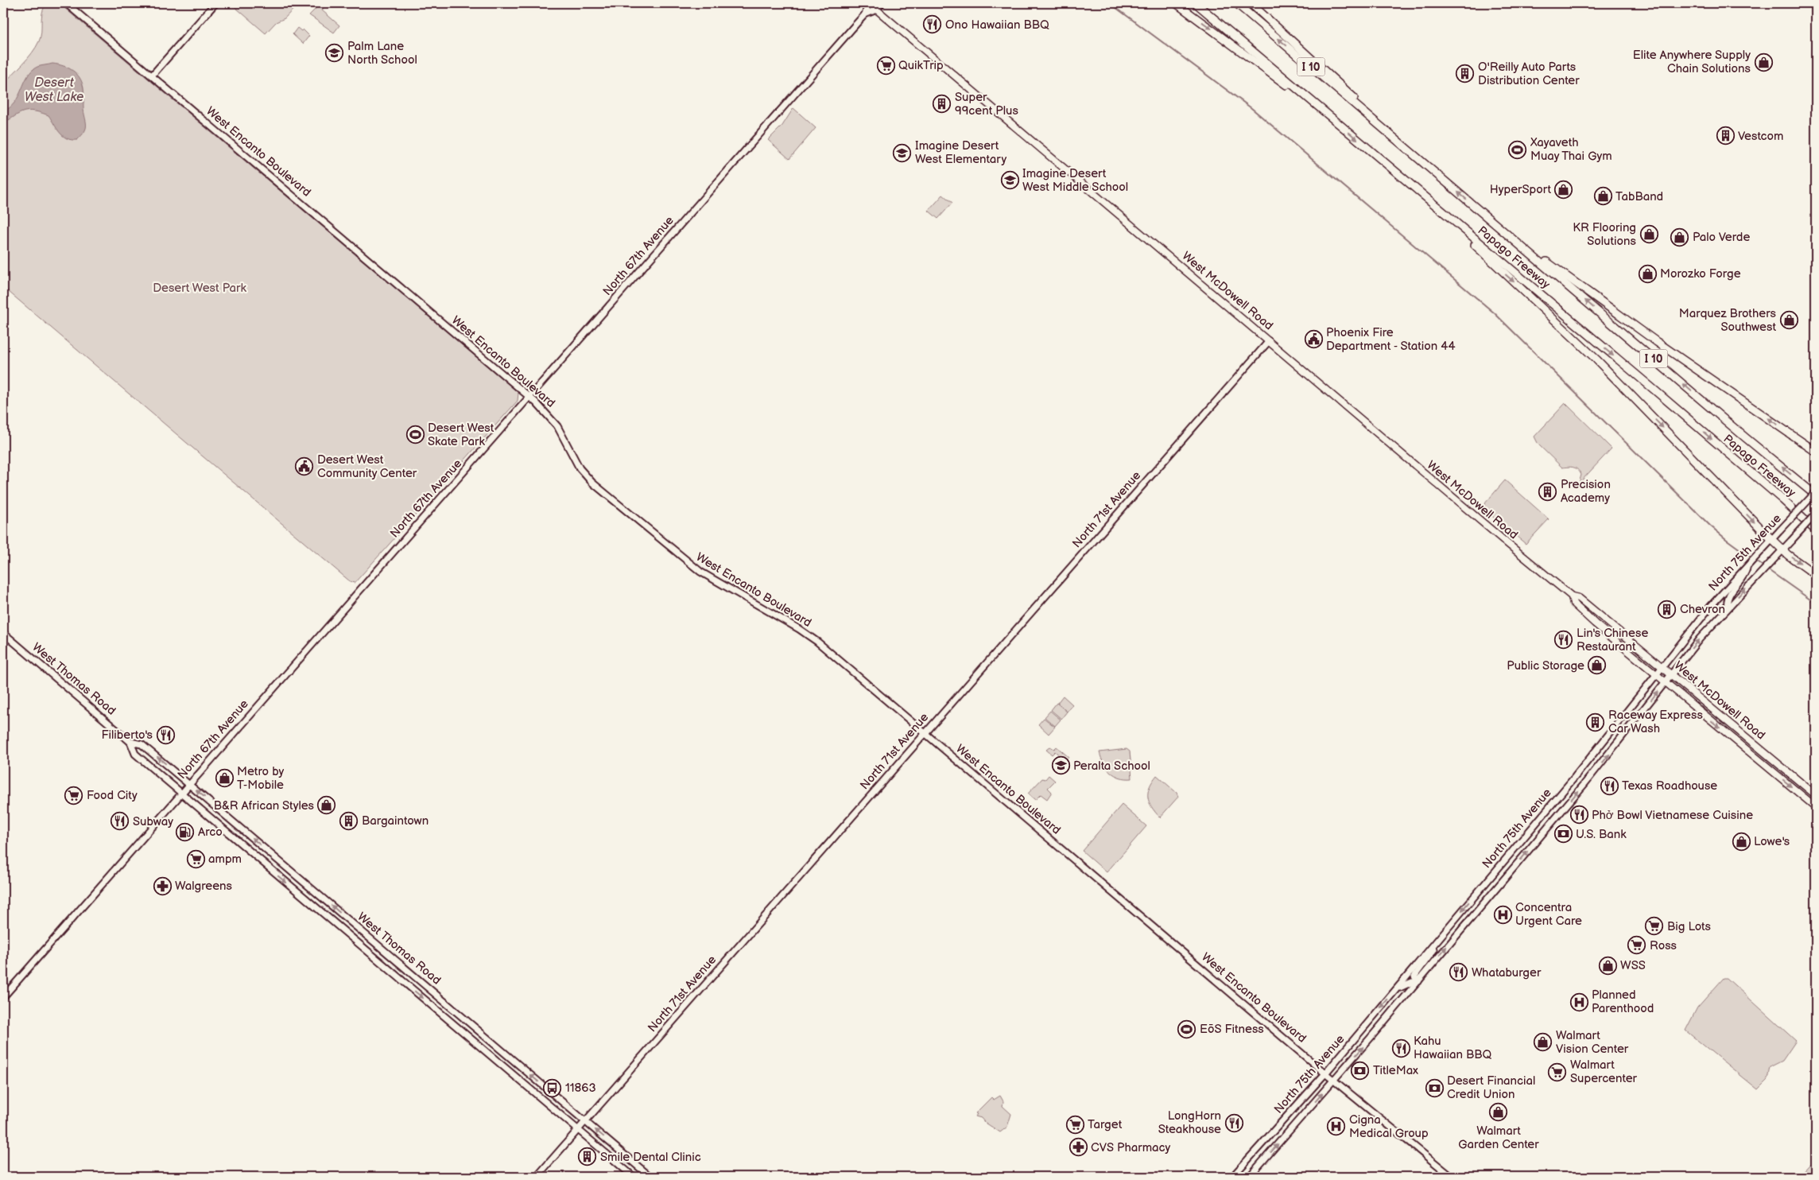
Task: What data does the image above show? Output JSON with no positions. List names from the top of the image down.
{
  "streets": {
    "highway": ["I 10", "Papago Freeway"],
    "main road": [
      "West Encanto Boulevard",
      "North 67th Avenue",
      "West McDowell Road",
      "North 71st Avenue",
      "North 75th Avenue",
      "West Thomas Road"
    ]
  },
  "crossings": [
    ["West Encanto Boulevard", "North 67th Avenue"],
    ["West Encanto Boulevard", "North 71st Avenue"],
    ["West Encanto Boulevard", "North 75th Avenue"],
    ["North 67th Avenue", "West McDowell Road"],
    ["North 67th Avenue", "West Thomas Road"],
    ["West McDowell Road", "North 71st Avenue"],
    ["West McDowell Road", "North 75th Avenue"],
    ["North 71st Avenue", "West Thomas Road"]
  ],
  "water": ["Desert West Lake"],
  "parks": ["Desert West Park"],
  "places": {
    "restaurant": [
      "Ono Hawaiian BBQ",
      "Lin's Chinese Restaurant",
      "Filiberto's",
      "Texas Roadhouse",
      "Phở Bowl Vietnamese Cuisine",
      "Subway",
      "Whataburger",
      "Kahu Hawaiian BBQ",
      "LongHorn Steakhouse"
    ],
    "school or university": [
      "Palm Lane North School",
      "Imagine Desert West Elementary",
      "Imagine Desert West Middle School",
      "Peralta School"
    ],
    "shop": [
      "Elite Anywhere Supply Chain Solutions",
      "HyperSport",
      "TabBand",
      "KR Flooring Solutions",
      "Palo Verde",
      "Morozko Forge",
      "Marquez Brothers Southwest",
      "Public Storage",
      "Metro by T-Mobile",
      "B&R African Styles",
      "Lowe's",
      "WSS",
      "Walmart Vision Center",
      "Walmart Garden Center"
    ],
    "supermarket": [
      "QuikTrip",
      "Food City",
      "ampm",
      "Big Lots",
      "Ross",
      "Walmart Supercenter",
      "Target"
    ],
    "building": [
      "O'Reilly Auto Parts Distribution Center",
      "Super 99cent Plus",
      "Vestcom",
      "Precision Academy",
      "Chevron",
      "Raceway Express Car Wash",
      "Bargaintown",
      "Smile Dental Clinic"
    ],
    "sports": ["Xayaveth Muay Thai Gym", "Desert West Skate Park", "EōS Fitness"],
    "public building": ["Phoenix Fire Department - Station 44", "Desert West Community Center"],
    "fuel station": ["Arco"],
    "bank": ["U.S. Bank", "TitleMax", "Desert Financial Credit Union"],
    "pharmacy": ["Walgreens", "CVS Pharmacy"],
    "hospital": ["Concentra Urgent Care", "Planned Parenthood", "Cigna Medical Group"],
    "bus stop": ["11863"]
  }
}
